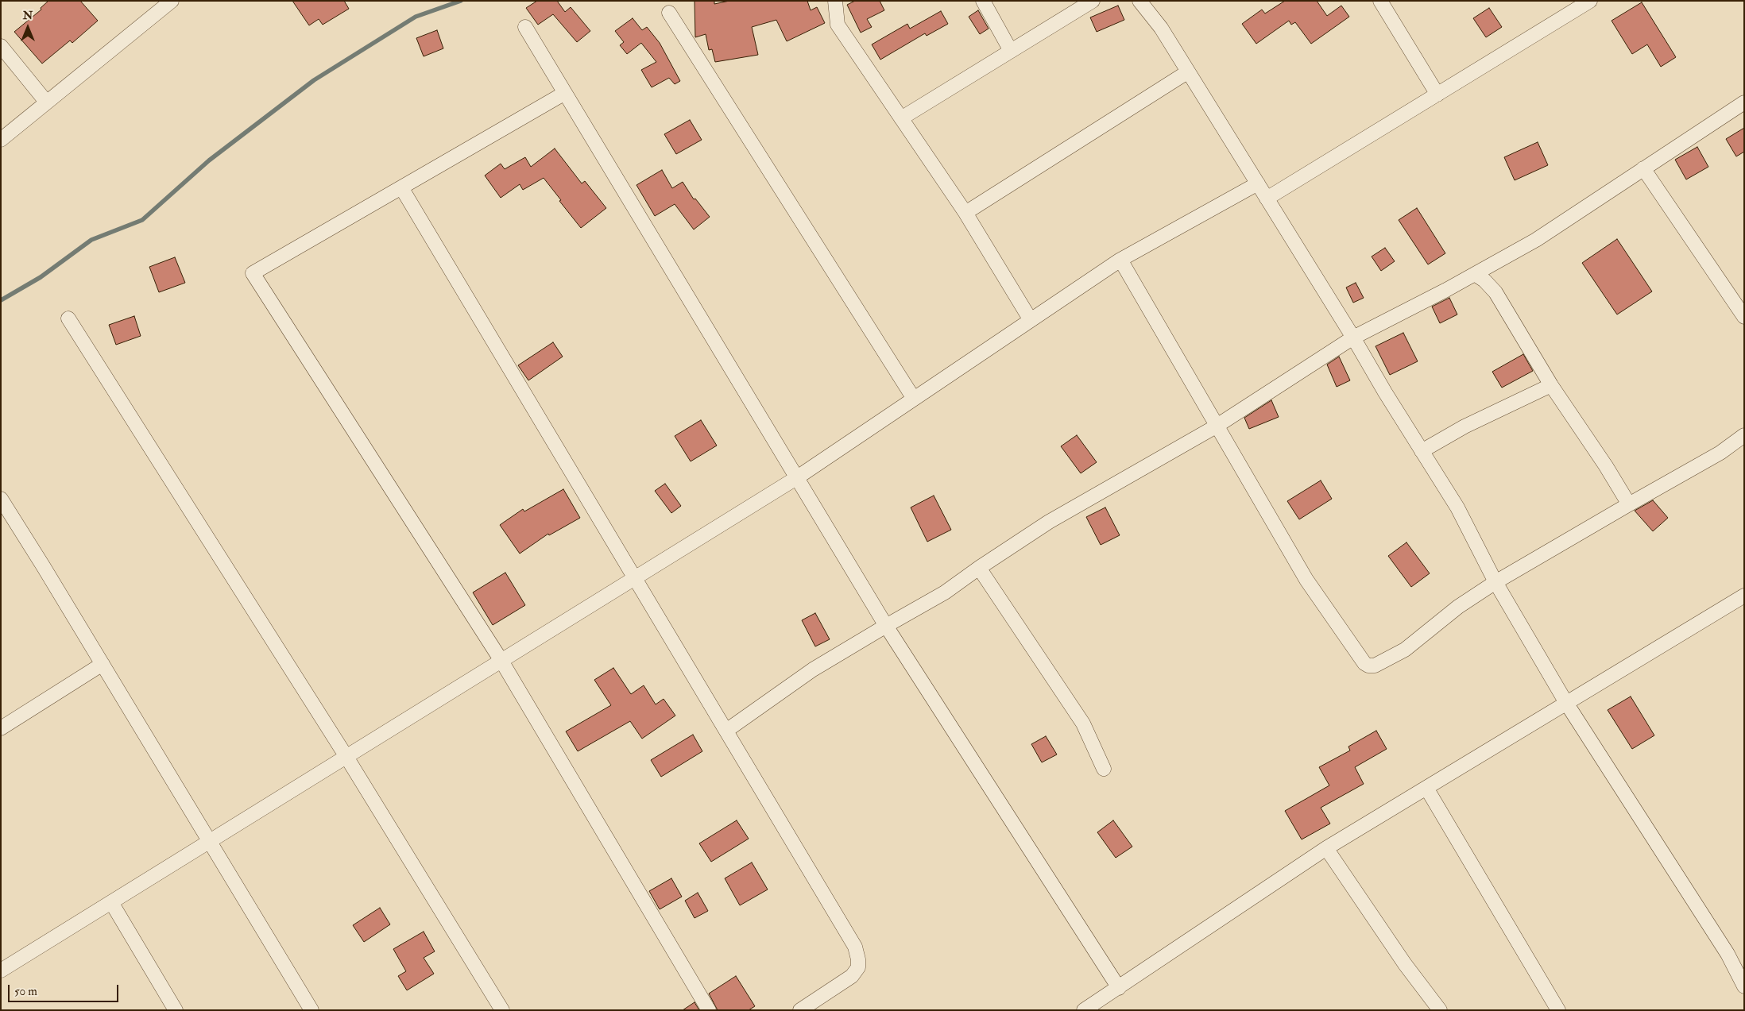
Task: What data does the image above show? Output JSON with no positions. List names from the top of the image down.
{
  "scale_bar": "50 m",
  "north": "top"
}
